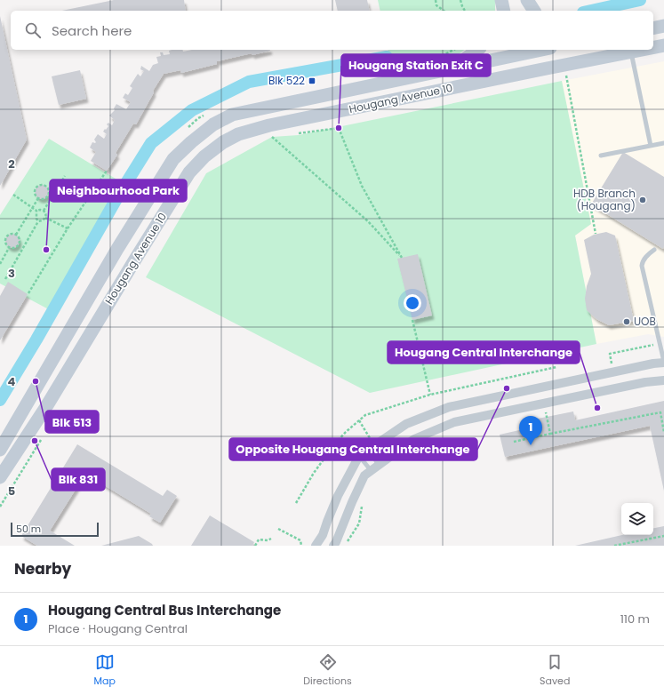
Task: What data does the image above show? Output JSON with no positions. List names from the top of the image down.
{
  "streets": {
    "main road": ["Hougang Avenue 10"]
  },
  "places": {
    "transit": ["Blk 522"],
    "other": [
      "Hougang Station Exit C",
      "HDB Branch (Hougang)",
      "Neighbourhood Park",
      "UOB",
      "Blk 513",
      "Opposite Hougang Central Interchange",
      "Hougang Central Interchange",
      "Blk 831"
    ]
  },
  "scale_bar": "50 m",
  "page": {
    "search": "Search here",
    "pins": "1",
    "scale": "50 m",
    "heading": "Nearby",
    "list": [
      {
        "mark": "1",
        "name": "Hougang Central Bus Interchange",
        "note": "Place · Hougang Central",
        "value": "110 m"
      }
    ],
    "nav": ["Map", "Directions", "Saved"]
  },
  "grid": {
    "rows": [
      "2",
      "3",
      "4",
      "5"
    ]
  }
}
